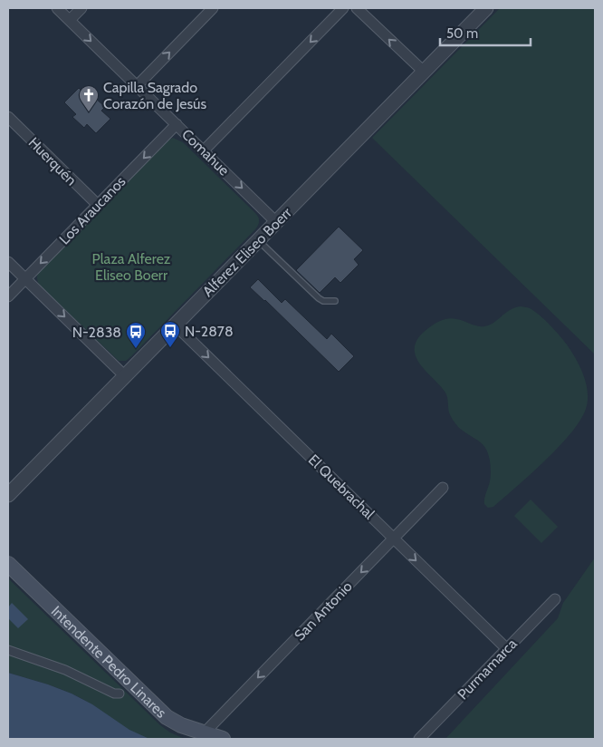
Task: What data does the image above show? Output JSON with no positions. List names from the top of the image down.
{
  "streets": {
    "main road": ["Intendente Pedro Linares"],
    "street": [
      "Comahue",
      "Huerquén",
      "Los Araucanos",
      "Alferez Eliseo Boerr",
      "El Quebrachal",
      "San Antonio",
      "Purmamarca"
    ]
  },
  "crossings": [
    ["Comahue", "Los Araucanos"],
    ["Comahue", "Alferez Eliseo Boerr"],
    ["Huerquén", "Los Araucanos"],
    ["Alferez Eliseo Boerr", "El Quebrachal"],
    ["El Quebrachal", "San Antonio"],
    ["El Quebrachal", "Purmamarca"],
    ["San Antonio", "Intendente Pedro Linares"]
  ],
  "one_way": [
    "Comahue",
    "Los Araucanos",
    "El Quebrachal",
    "San Antonio"
  ],
  "parks": ["Plaza Alferez Eliseo Boerr"],
  "places": {
    "church": ["Capilla Sagrado Corazón de Jesús"],
    "bus stop": ["N-2878", "N-2838"]
  },
  "scale_bar": "50 m"
}
